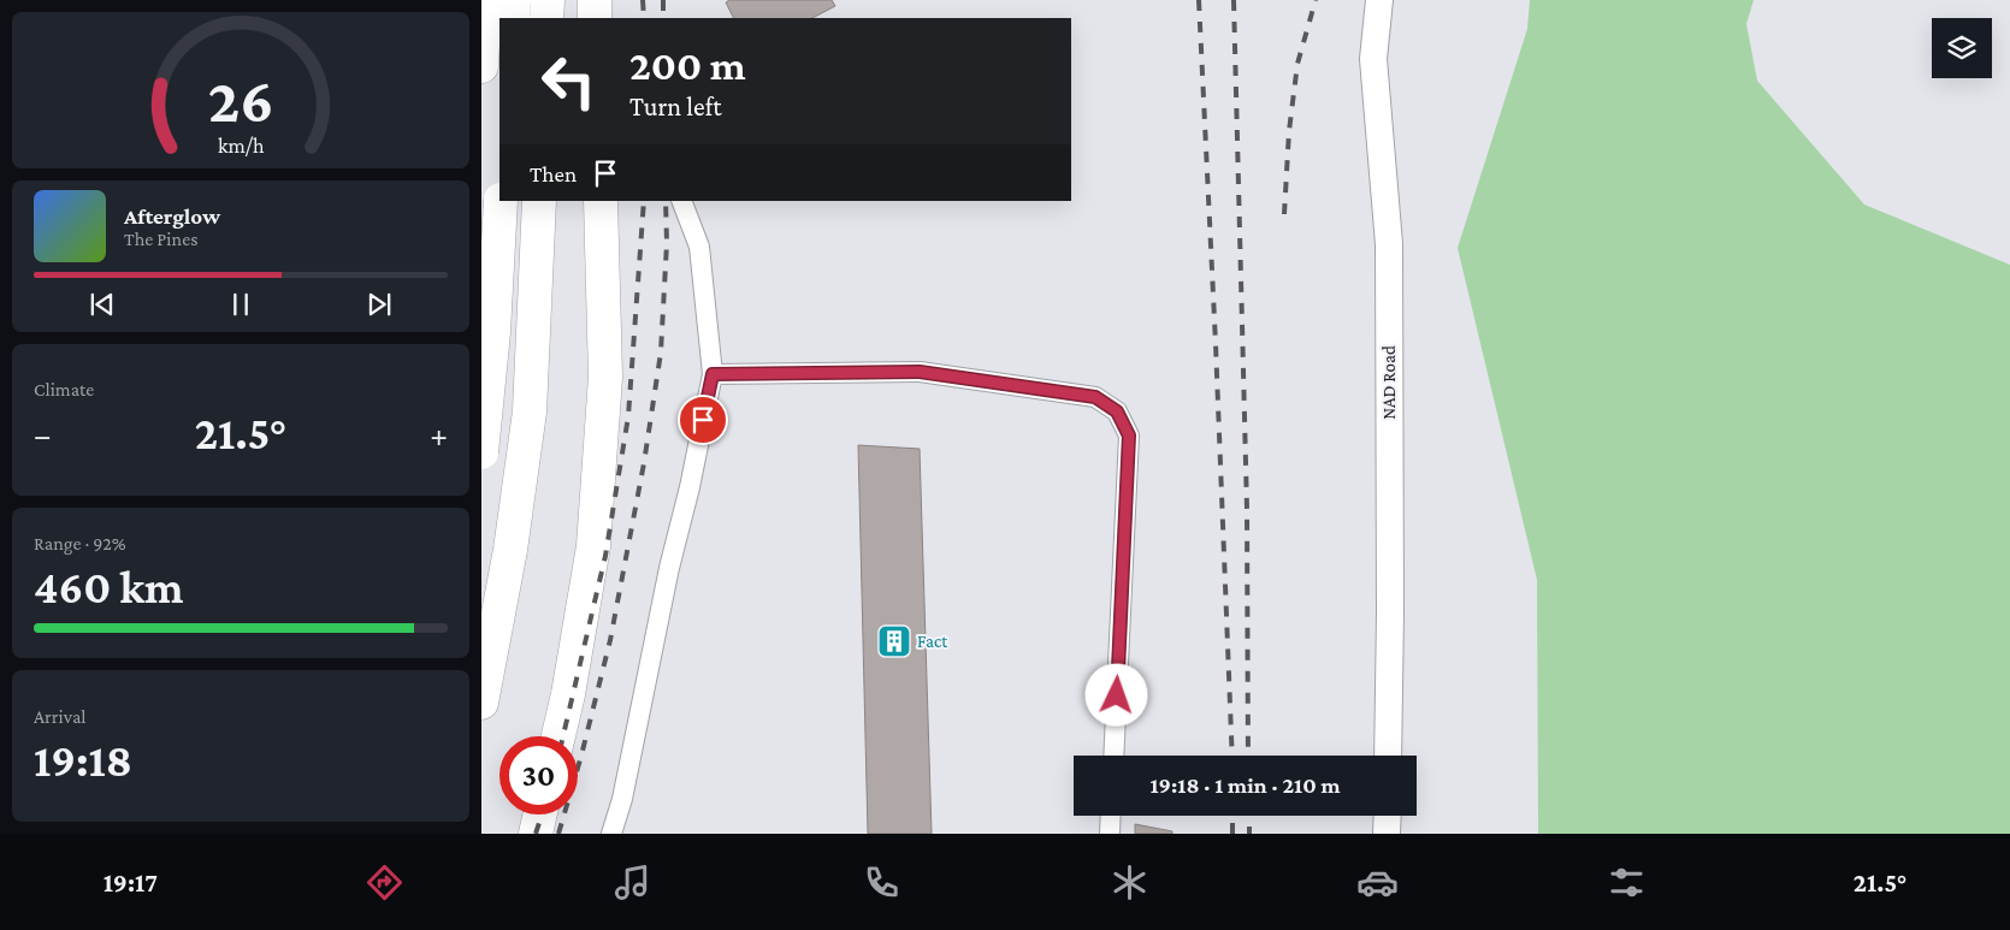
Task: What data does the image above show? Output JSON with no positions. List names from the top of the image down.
{
  "streets": {
    "street": ["NAD Road"]
  },
  "places": {
    "building": ["Fact"]
  },
  "page": {
    "turn": ["200 m", "Turn left"],
    "then": "Then",
    "song": ["Afterglow", "The Pines"],
    "tile": [
      "Climate",
      ["Range · 92%", "460 km"],
      ["Arrival", "19:18"]
    ],
    "heat": ["−", "21.5°", "+"],
    "limit": "30",
    "trip": "19:18 · 1 min · 210 m",
    "tabs": ["19:17", "21.5°"],
    "gauge": ["26", "km/h"]
  }
}
